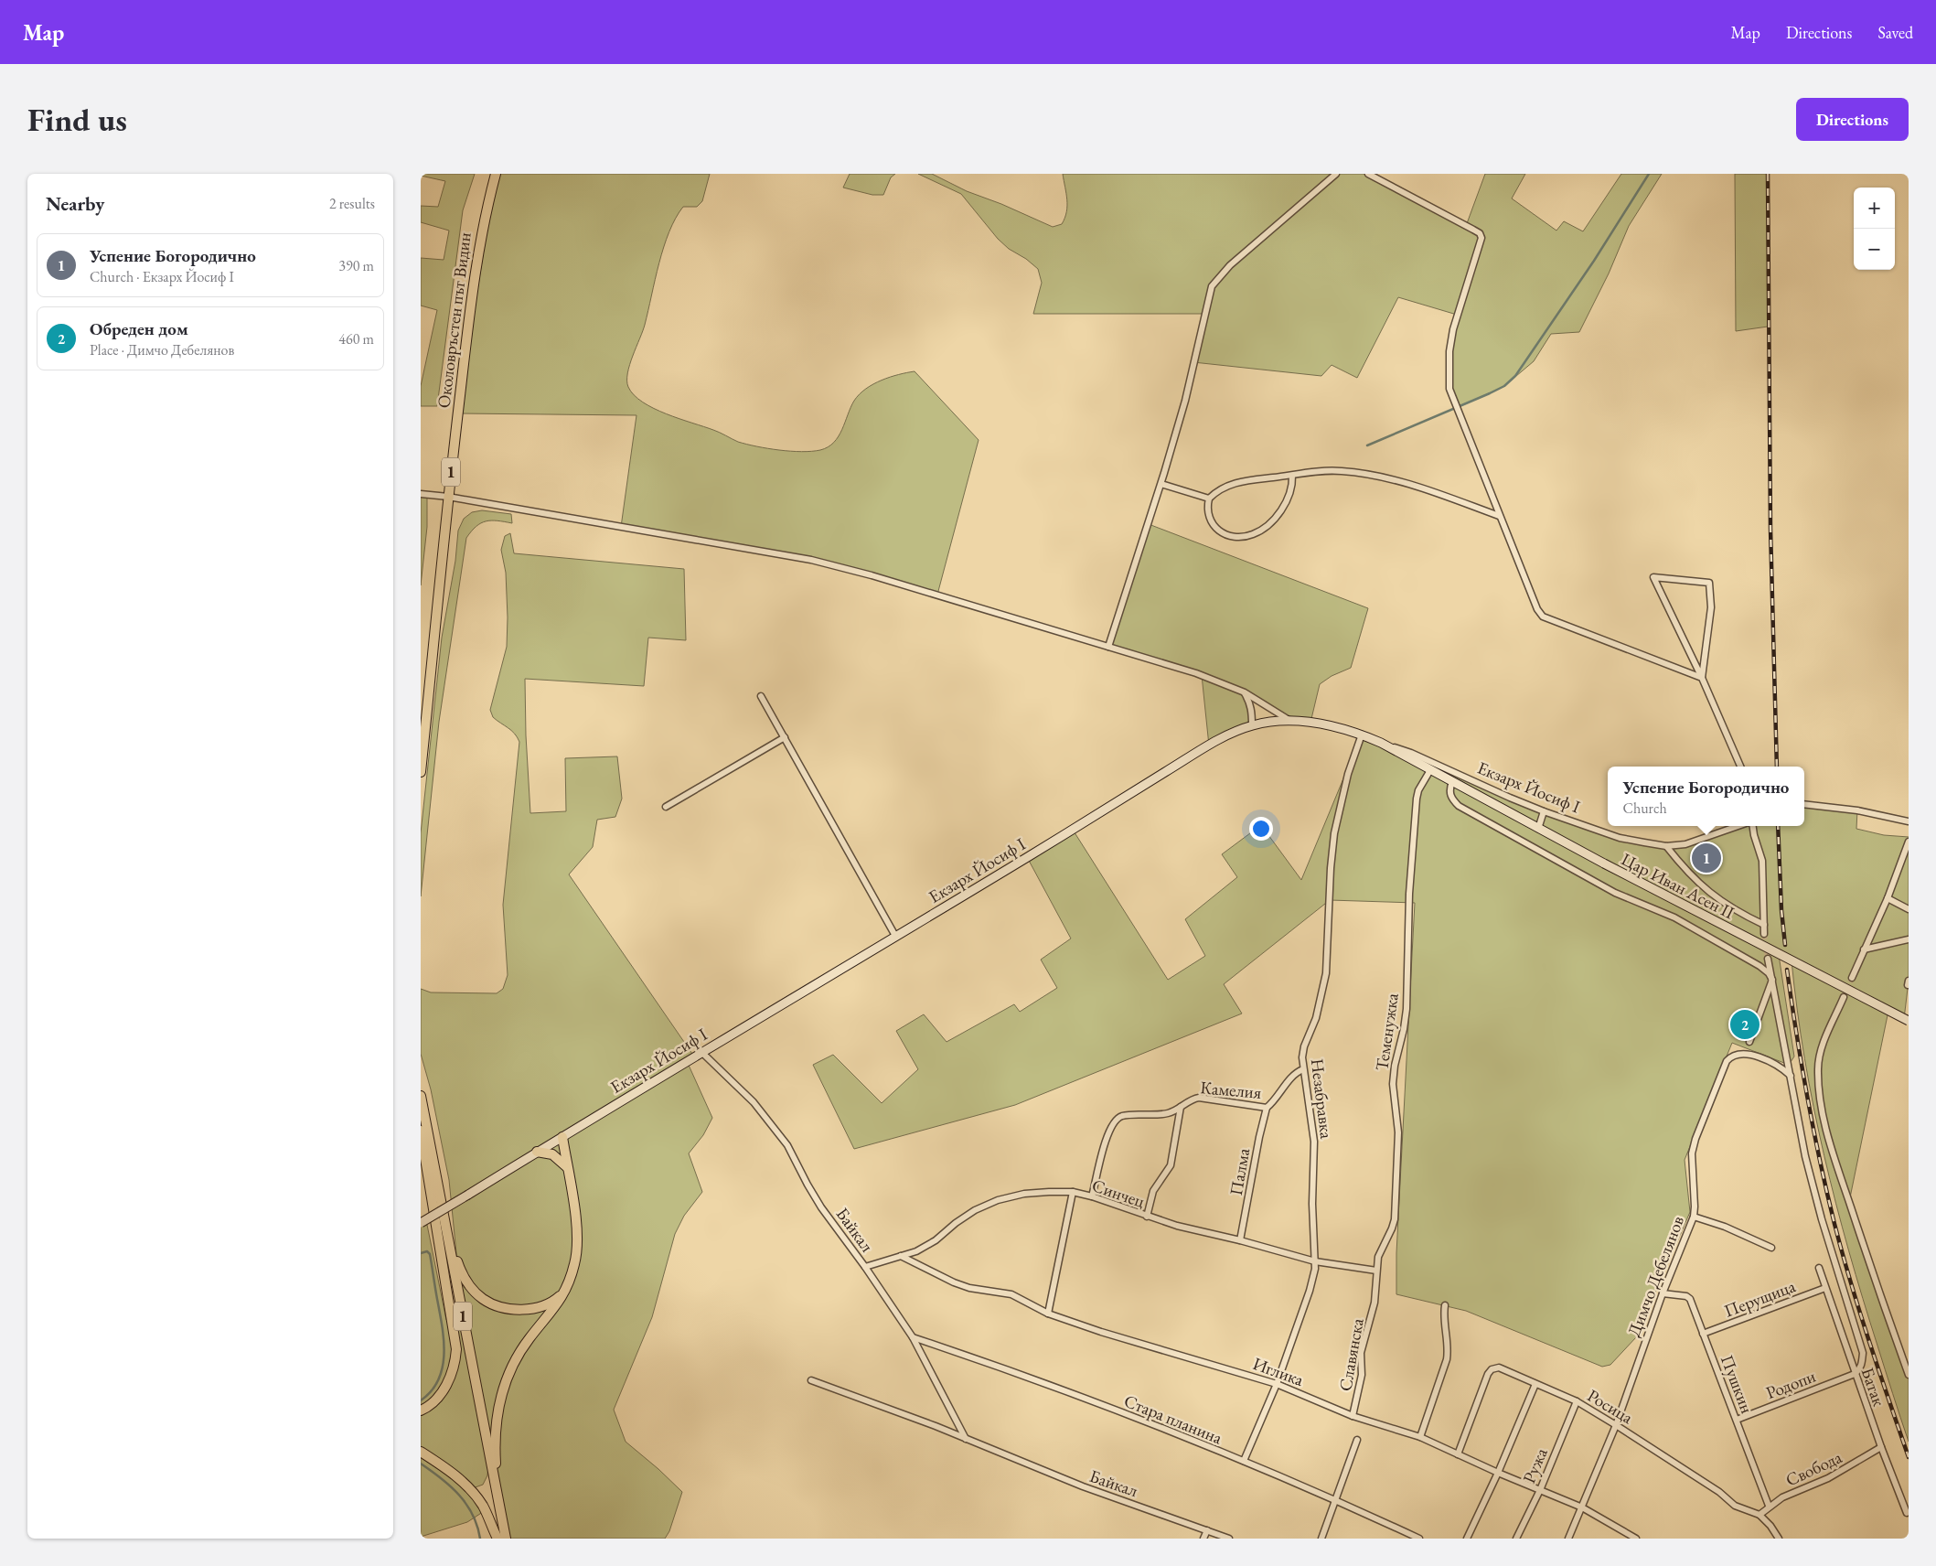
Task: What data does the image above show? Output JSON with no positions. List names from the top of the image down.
{
  "streets": {
    "main road": [
      "Околовръстен път Видин",
      "1",
      "Екзарх Йосиф I",
      "Цар Иван Асен II"
    ],
    "street": [
      "Теменужка",
      "Камелия",
      "Незабравка",
      "Палма",
      "Синчец",
      "Байкал",
      "Димчо Дебелянов",
      "Перущица",
      "Славянска",
      "Иглика",
      "Пушкин",
      "Родопи",
      "Батак",
      "Росица",
      "Стара планина",
      "Ружа",
      "Свобода"
    ]
  },
  "crossings": [
    ["Екзарх Йосиф I", "Цар Иван Асен II"],
    ["Екзарх Йосиф I", "Теменужка"],
    ["Екзарх Йосиф I", "Незабравка"],
    ["Екзарх Йосиф I", "Байкал"],
    ["Цар Иван Асен II", "Теменужка"],
    ["Теменужка", "Синчец"],
    ["Теменужка", "Славянска"],
    ["Камелия", "Незабравка"],
    ["Камелия", "Палма"],
    ["Камелия", "Синчец"],
    ["Незабравка", "Синчец"],
    ["Незабравка", "Иглика"],
    ["Незабравка", "Стара планина"],
    ["Палма", "Синчец"],
    ["Синчец", "Байкал"],
    ["Синчец", "Славянска"],
    ["Синчец", "Иглика"],
    ["Байкал", "Стара планина"],
    ["Димчо Дебелянов", "Иглика"],
    ["Димчо Дебелянов", "Пушкин"],
    ["Димчо Дебелянов", "Росица"],
    ["Перущица", "Пушкин"],
    ["Перущица", "Батак"],
    ["Славянска", "Иглика"],
    ["Иглика", "Росица"],
    ["Иглика", "Ружа"],
    ["Пушкин", "Родопи"],
    ["Пушкин", "Свобода"],
    ["Родопи", "Батак"],
    ["Батак", "Свобода"],
    ["Росица", "Ружа"],
    ["Росица", "Свобода"]
  ],
  "page": {
    "header": "Map",
    "nav": ["Map", "Directions", "Saved"],
    "buttons": "Directions",
    "title": "Find us",
    "heading": ["Nearby", "2 results"],
    "map_buttons": ["+", "−"],
    "list": [
      {
        "mark": "1",
        "name": "Успение Богородично",
        "note": "Church · Екзарх Йосиф I",
        "value": "390 m"
      },
      {
        "mark": "2",
        "name": "Обреден дом",
        "note": "Place · Димчо Дебелянов",
        "value": "460 m"
      }
    ],
    "popup": ["Успение Богородично", "Church"],
    "pins": ["1", "2"]
  }
}
